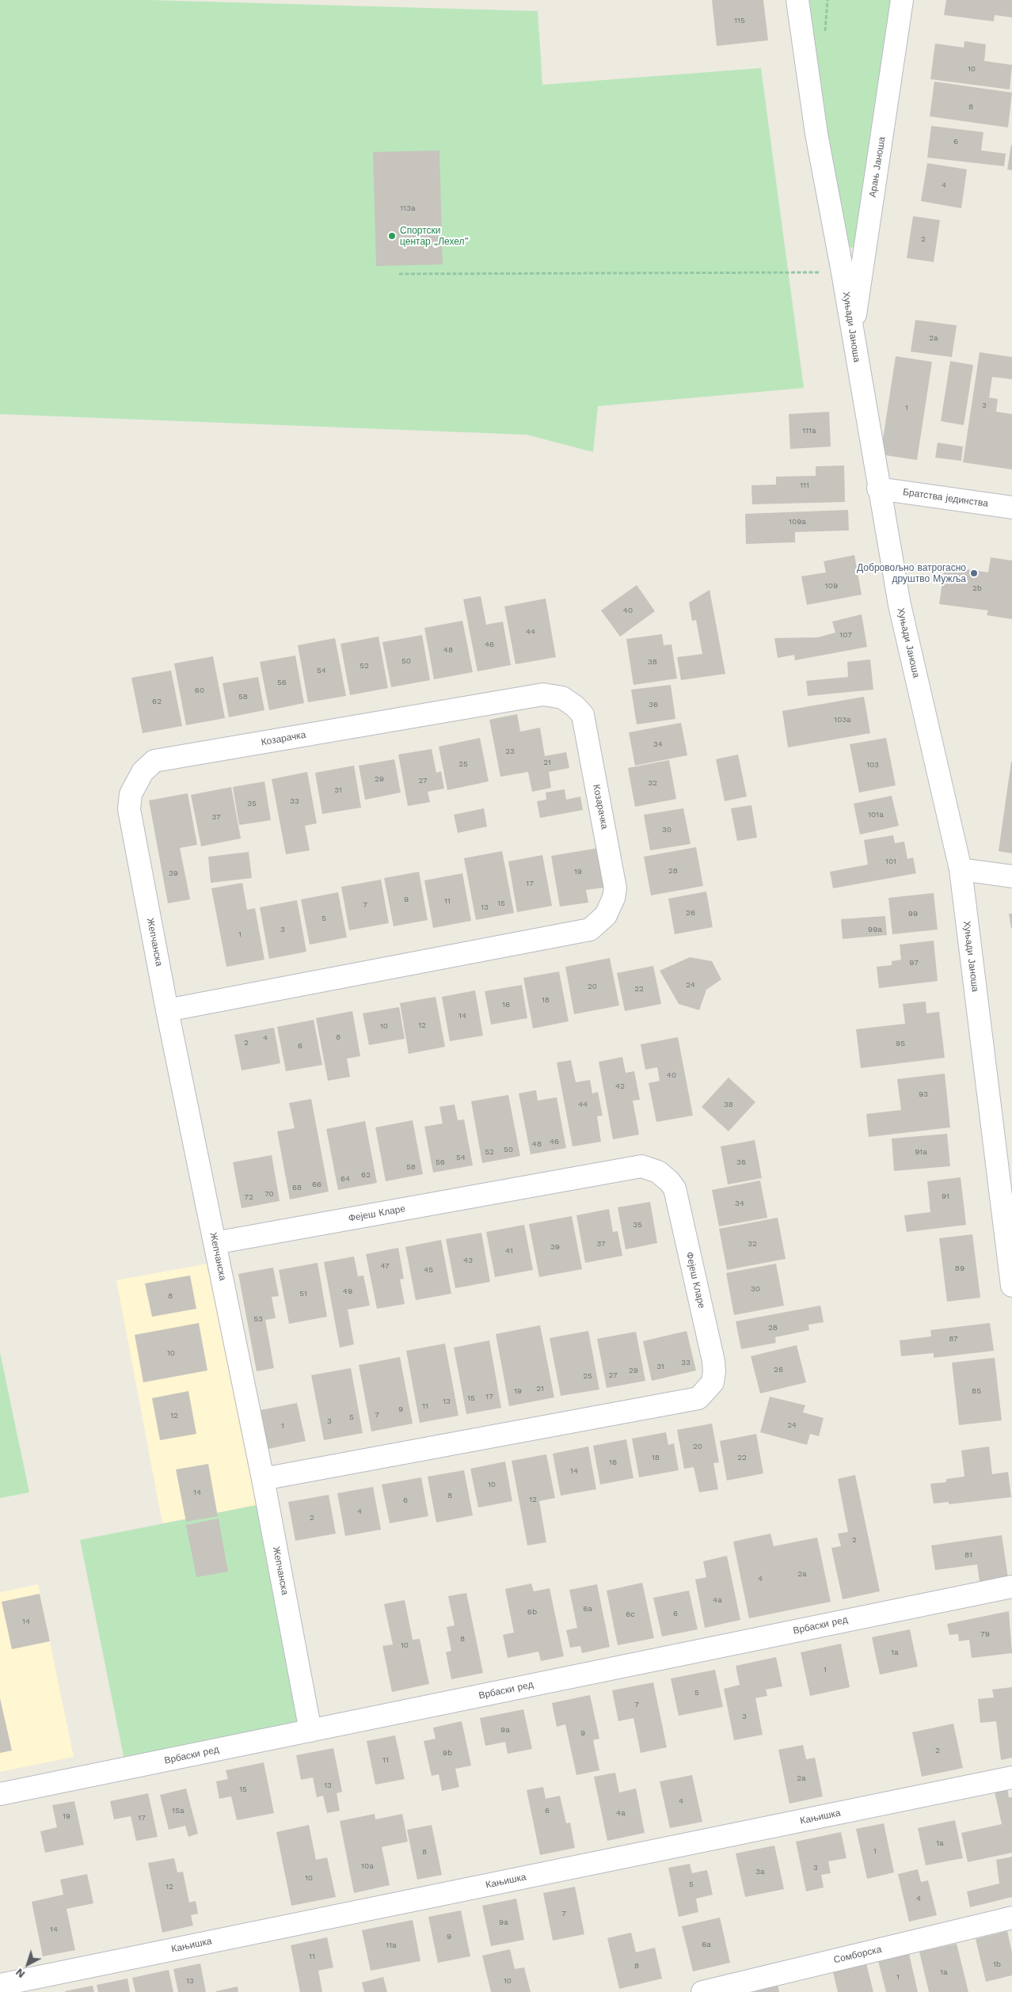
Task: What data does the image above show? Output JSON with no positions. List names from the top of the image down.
{
  "streets": {
    "street": [
      "Арањ Јаноша",
      "Хуњади Јаноша",
      "Братства јединства",
      "Козарачка",
      "Жепчанска",
      "Фејеш Кларе",
      "Врбаски ред",
      "Кањишка",
      "Сомборска"
    ]
  },
  "crossings": [
    ["Арањ Јаноша", "Хуњади Јаноша"],
    ["Хуњади Јаноша", "Братства јединства"],
    ["Козарачка", "Жепчанска"],
    ["Жепчанска", "Фејеш Кларе"],
    ["Жепчанска", "Врбаски ред"]
  ],
  "places": ["Спортски центар „Лехел”", "Добровољно ватрогасно друштво Мужља"],
  "house_numbers": [
    "115",
    "10",
    "8",
    "6",
    "4",
    "113a",
    "2",
    "2a",
    "3",
    "1",
    "111a",
    "111",
    "109a",
    "109",
    "2b",
    "40",
    "44",
    "107",
    "46",
    "48",
    "50",
    "38",
    "52",
    "54",
    "56",
    "60",
    "58",
    "62",
    "36",
    "103a",
    "34",
    "23",
    "21",
    "25",
    "103",
    "29",
    "27",
    "32",
    "31",
    "33",
    "35",
    "101a",
    "37",
    "30",
    "101",
    "28",
    "19",
    "39",
    "17",
    "9",
    "11",
    "15",
    "7",
    "13",
    "26",
    "99",
    "5",
    "3",
    "99a",
    "1",
    "97",
    "24",
    "20",
    "22",
    "18",
    "16",
    "14",
    "12",
    "10",
    "8",
    "4",
    "2",
    "95",
    "6",
    "40",
    "42",
    "93",
    "44",
    "38",
    "46",
    "48",
    "50",
    "52",
    "91a",
    "54",
    "56",
    "36",
    "58",
    "62",
    "64",
    "66",
    "68",
    "70",
    "91",
    "72",
    "34",
    "35",
    "37",
    "32",
    "39",
    "41",
    "43",
    "47",
    "89",
    "45",
    "30",
    "49",
    "51",
    "8",
    "53",
    "28",
    "87",
    "10",
    "33",
    "31",
    "26",
    "29",
    "27",
    "25",
    "21",
    "19",
    "85",
    "17",
    "15",
    "13",
    "11",
    "9",
    "7",
    "12",
    "5",
    "3",
    "24",
    "1",
    "20",
    "18",
    "22",
    "16",
    "14",
    "10",
    "14",
    "8",
    "12",
    "6",
    "4",
    "2",
    "2",
    "81",
    "2a",
    "4",
    "4a",
    "6a",
    "6b",
    "6",
    "6c",
    "14",
    "79",
    "8",
    "10",
    "1a",
    "1",
    "5",
    "7",
    "3",
    "9a",
    "9",
    "2",
    "9b",
    "11",
    "2a",
    "13",
    "15",
    "4",
    "15a",
    "6",
    "4a",
    "19",
    "17",
    "1a",
    "1",
    "8",
    "10a",
    "3",
    "3a",
    "10",
    "5",
    "12",
    "4",
    "7",
    "9a",
    "14",
    "9",
    "6a",
    "11a",
    "11",
    "1b",
    "8",
    "1a",
    "1",
    "13",
    "10"
  ],
  "north": "bottom left"
}
